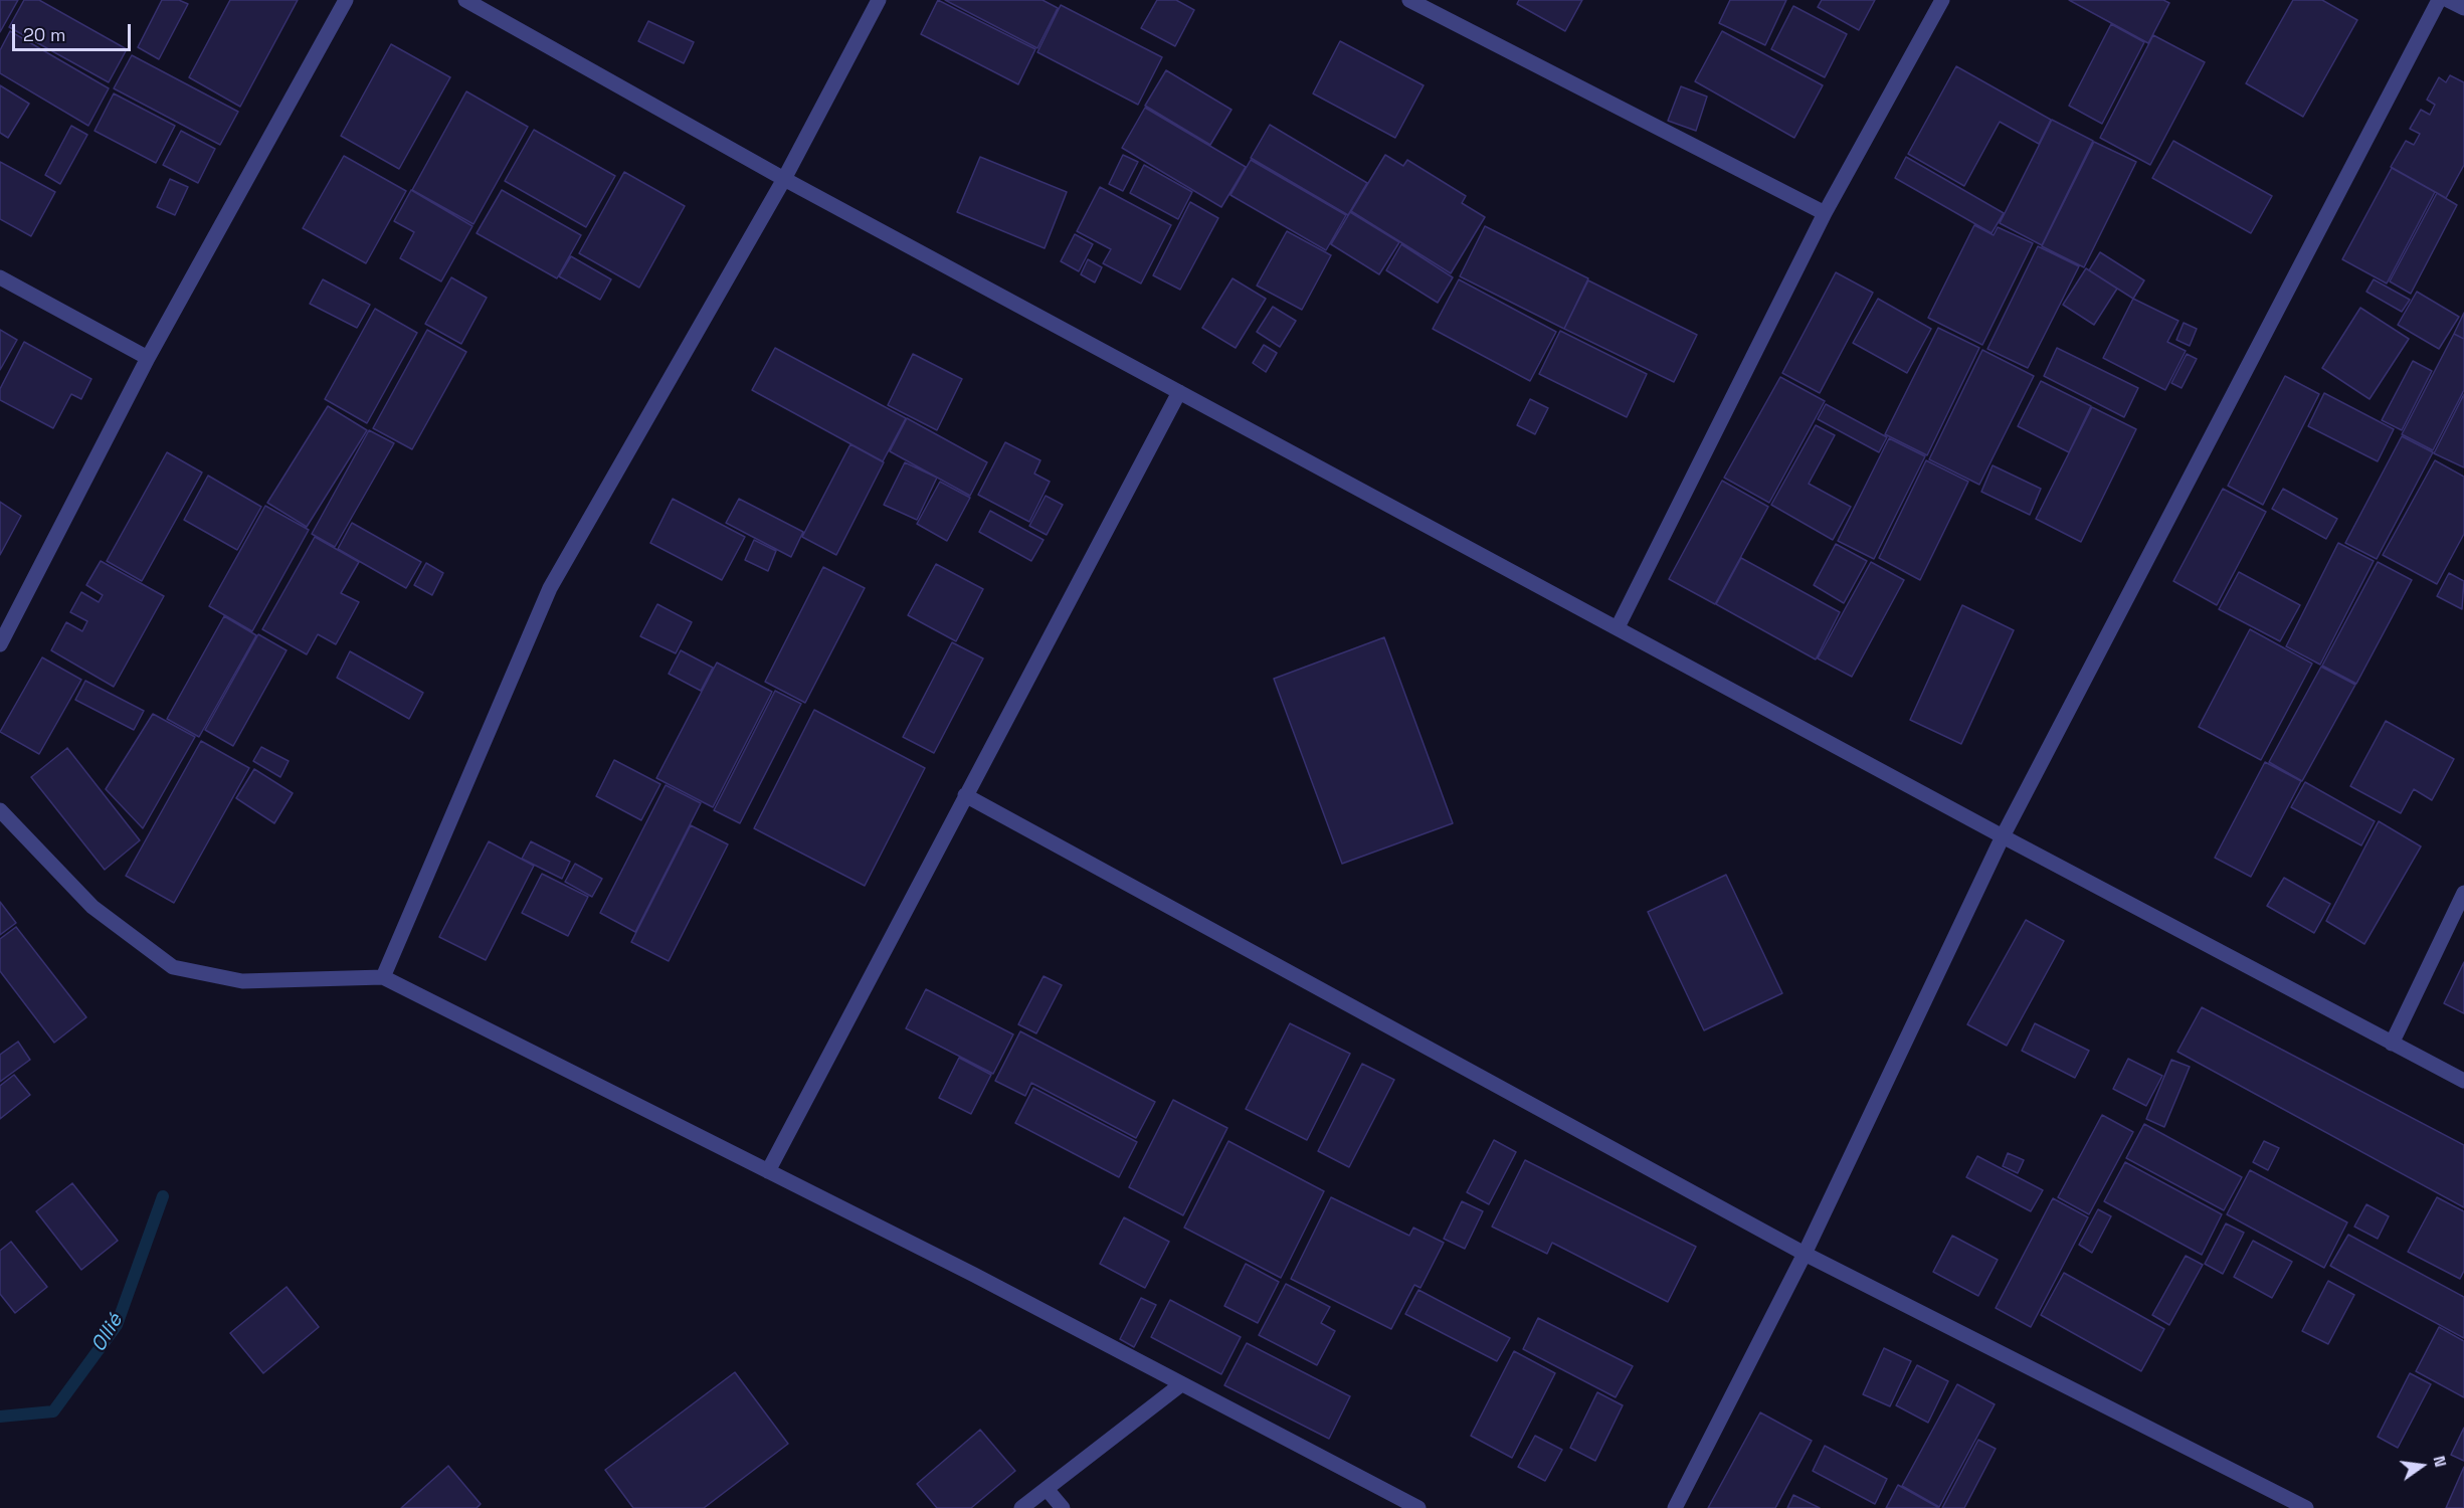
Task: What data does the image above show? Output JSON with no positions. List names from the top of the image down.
{
  "water": ["Ollié"],
  "scale_bar": "20 m",
  "north": "right"
}
